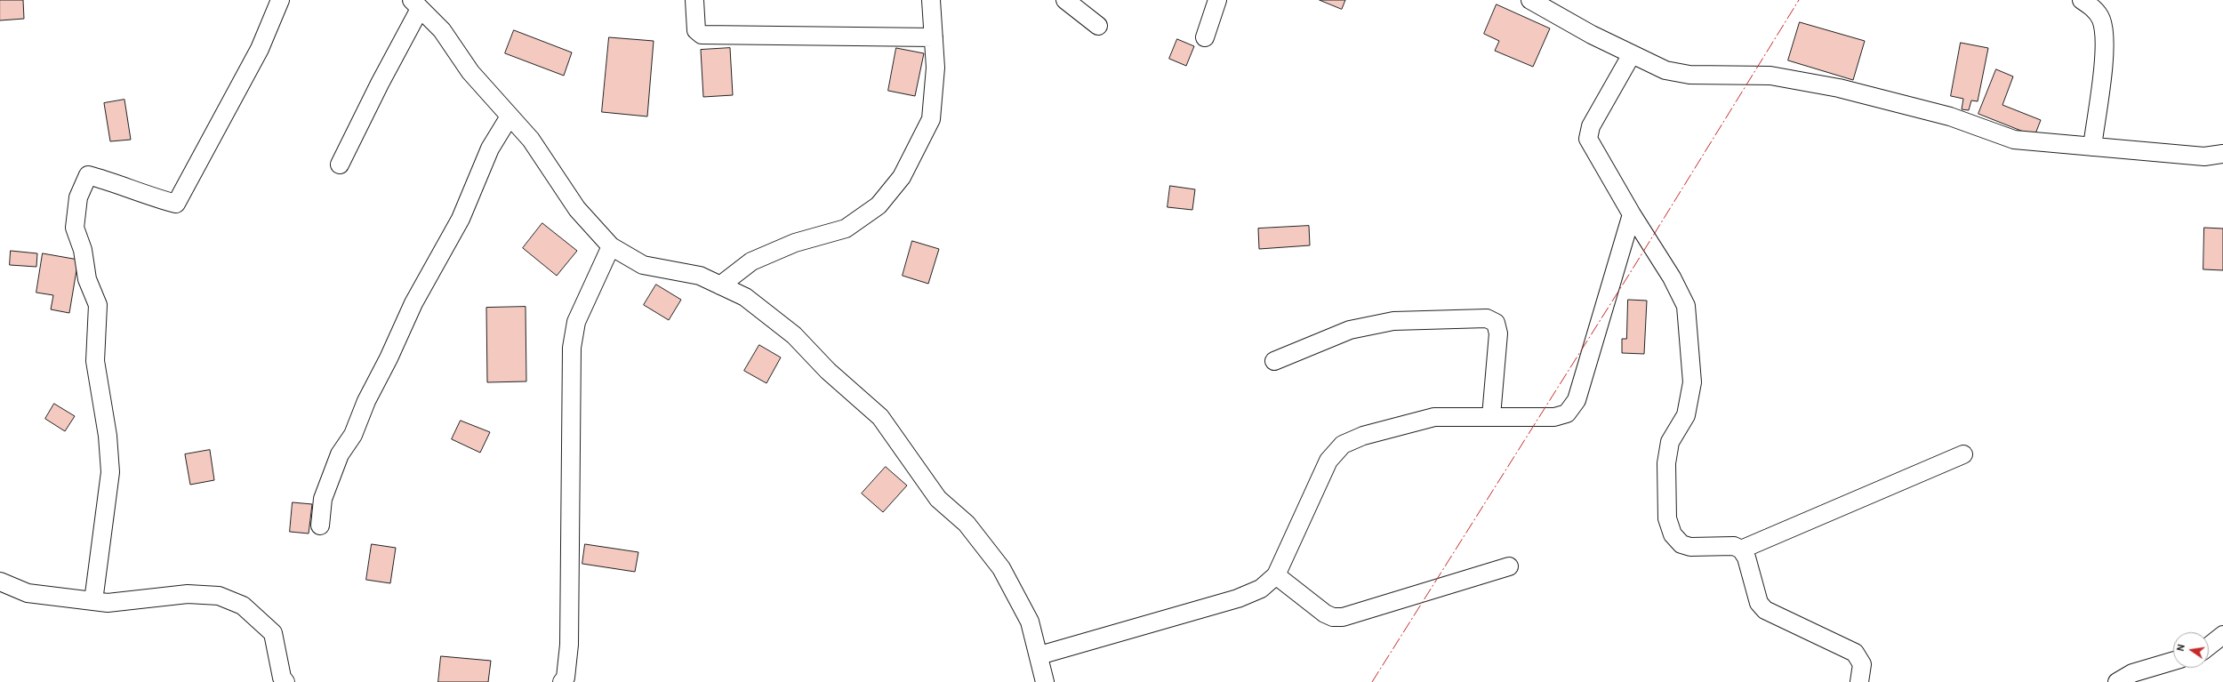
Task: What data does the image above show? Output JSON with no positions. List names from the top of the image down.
{
  "north": "left"
}
